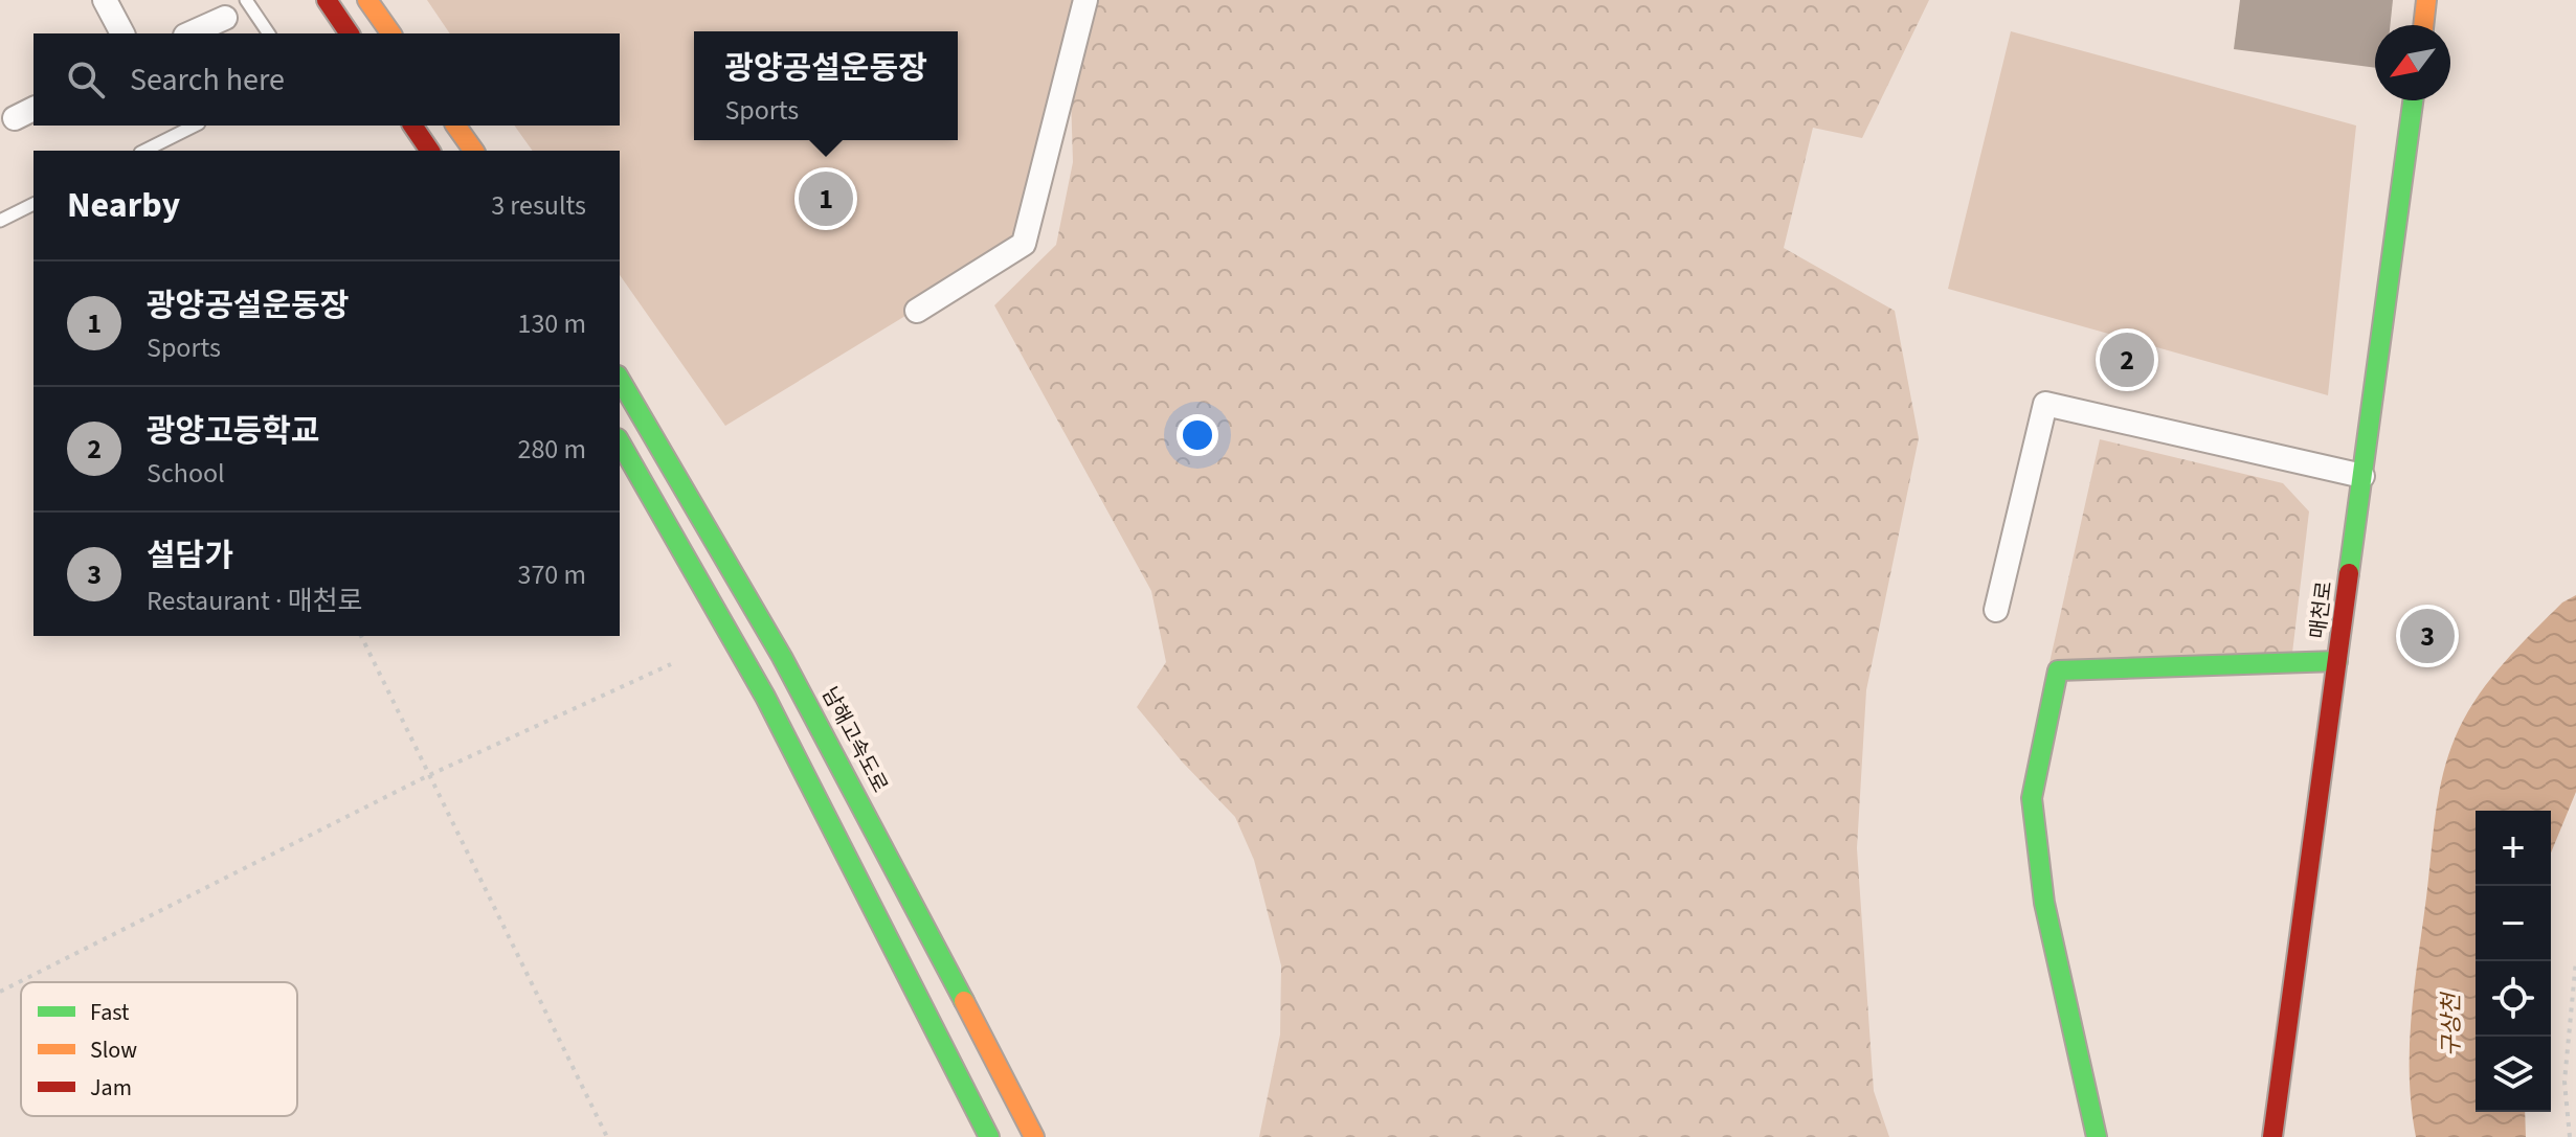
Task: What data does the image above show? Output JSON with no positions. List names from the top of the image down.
{
  "streets": {
    "main road": ["매천로", "남해고속도로"]
  },
  "water": ["구상천"],
  "legend": ["Fast", "Slow", "Jam"],
  "north": "bottom left",
  "page": {
    "popup": ["광양공설운동장", "Sports"],
    "search": "Search here",
    "heading": ["Nearby", "3 results"],
    "pins": ["1", "2", "3"],
    "list": [
      {
        "mark": "1",
        "name": "광양공설운동장",
        "note": "Sports",
        "value": "130 m"
      },
      {
        "mark": "2",
        "name": "광양고등학교",
        "note": "School",
        "value": "280 m"
      },
      {
        "mark": "3",
        "name": "설담가",
        "note": "Restaurant · 매천로",
        "value": "370 m"
      }
    ],
    "map_buttons": ["+", "−"]
  }
}
